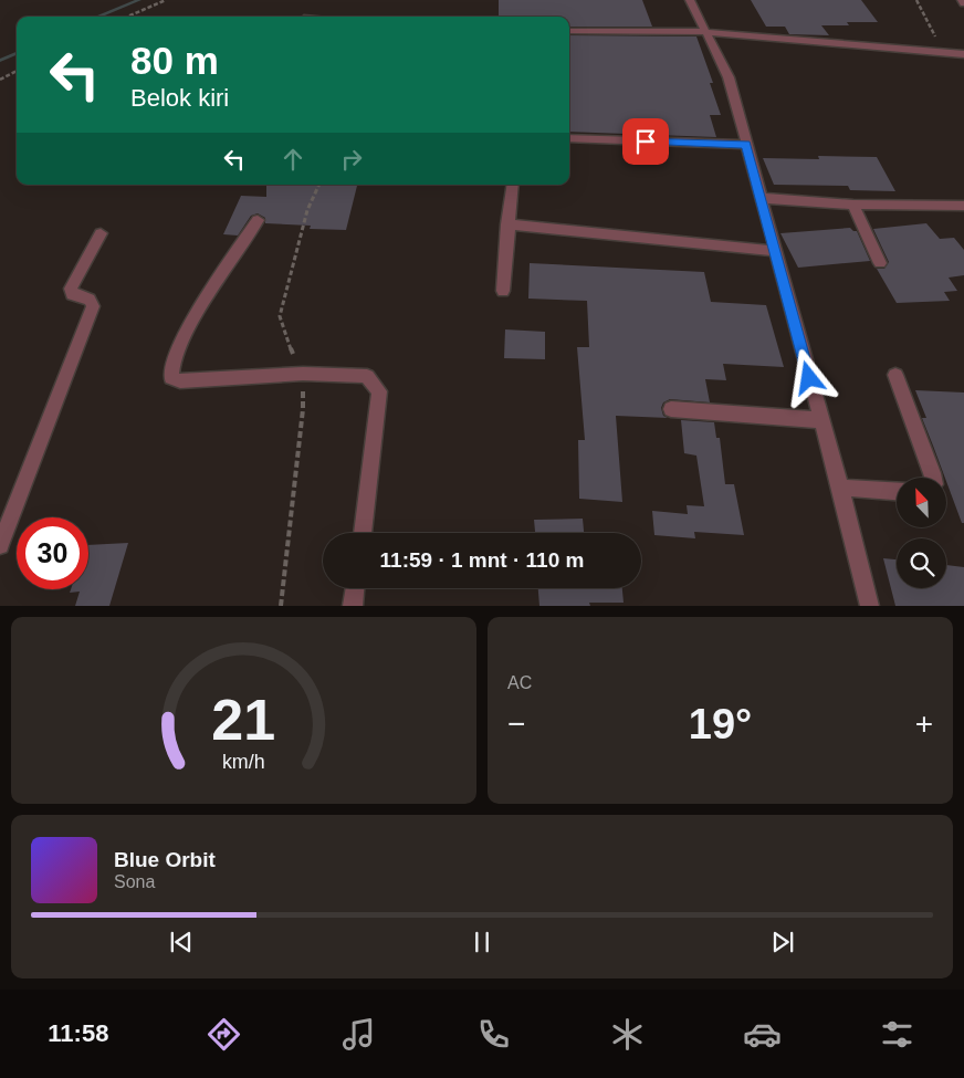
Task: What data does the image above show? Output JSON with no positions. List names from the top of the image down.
{
  "north": "top left",
  "page": {
    "turn": ["80 m", "Belok kiri"],
    "limit": "30",
    "trip": "11:59 · 1 mnt · 110 m",
    "tile": "AC",
    "heat": ["−", "19°", "+"],
    "song": ["Blue Orbit", "Sona"],
    "tabs": "11:58",
    "gauge": ["21", "km/h"]
  }
}
